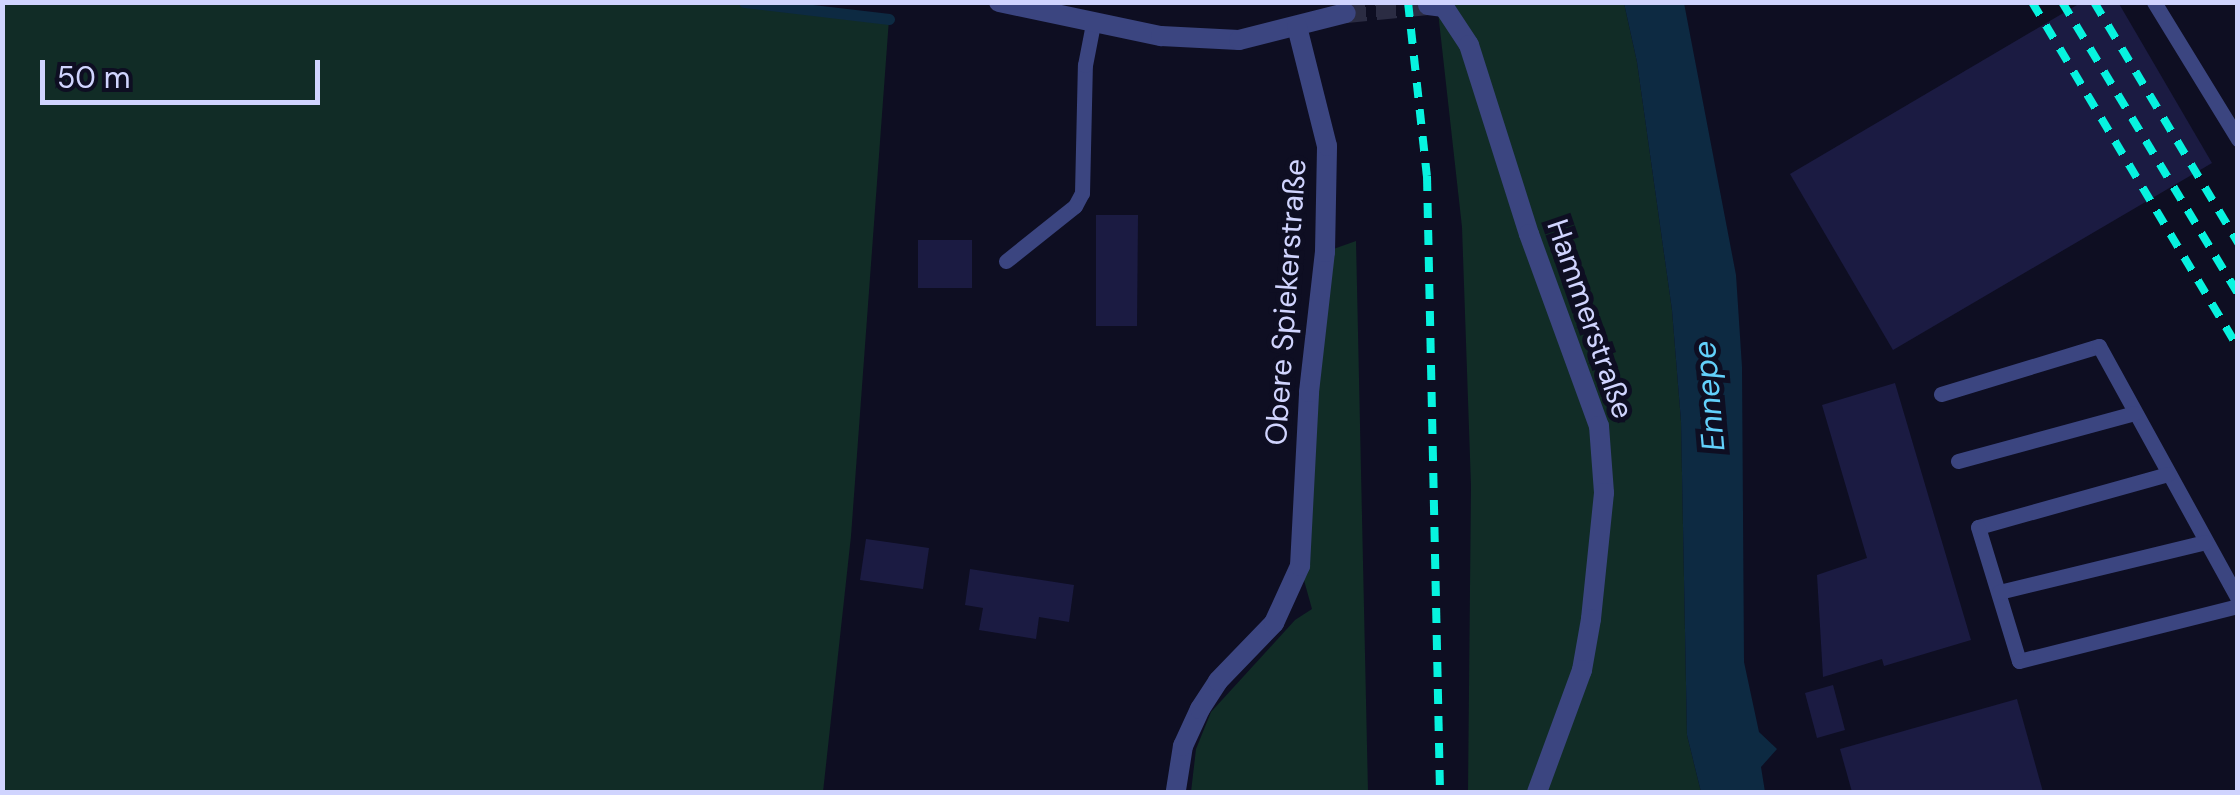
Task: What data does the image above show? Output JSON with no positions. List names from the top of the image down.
{
  "streets": {
    "street": ["Obere Spiekerstraße", "Hammerstraße"]
  },
  "water": ["Ennepe"],
  "scale_bar": "50 m"
}
